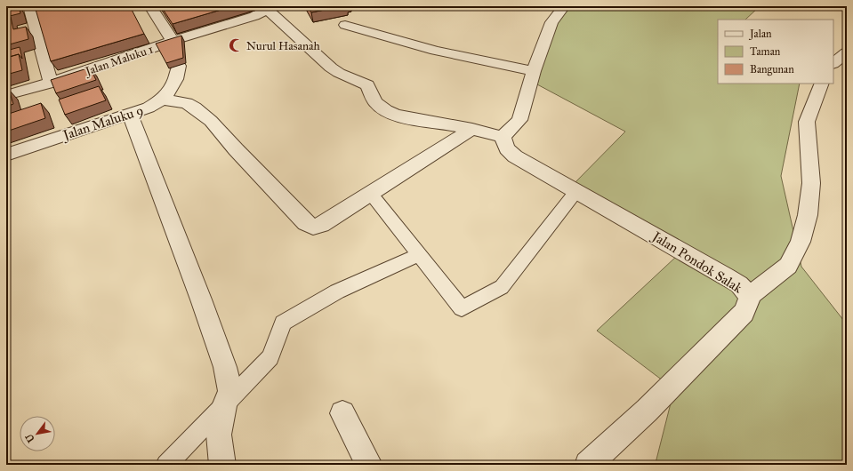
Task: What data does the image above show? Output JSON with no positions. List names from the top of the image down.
{
  "streets": {
    "street": ["Jalan Maluku 1", "Jalan Maluku 9", "Jalan Pondok Salak"]
  },
  "places": {
    "mosque": ["Nurul Hasanah"]
  },
  "legend": ["Jalan", "Taman", "Bangunan"],
  "north": "bottom left"
}
